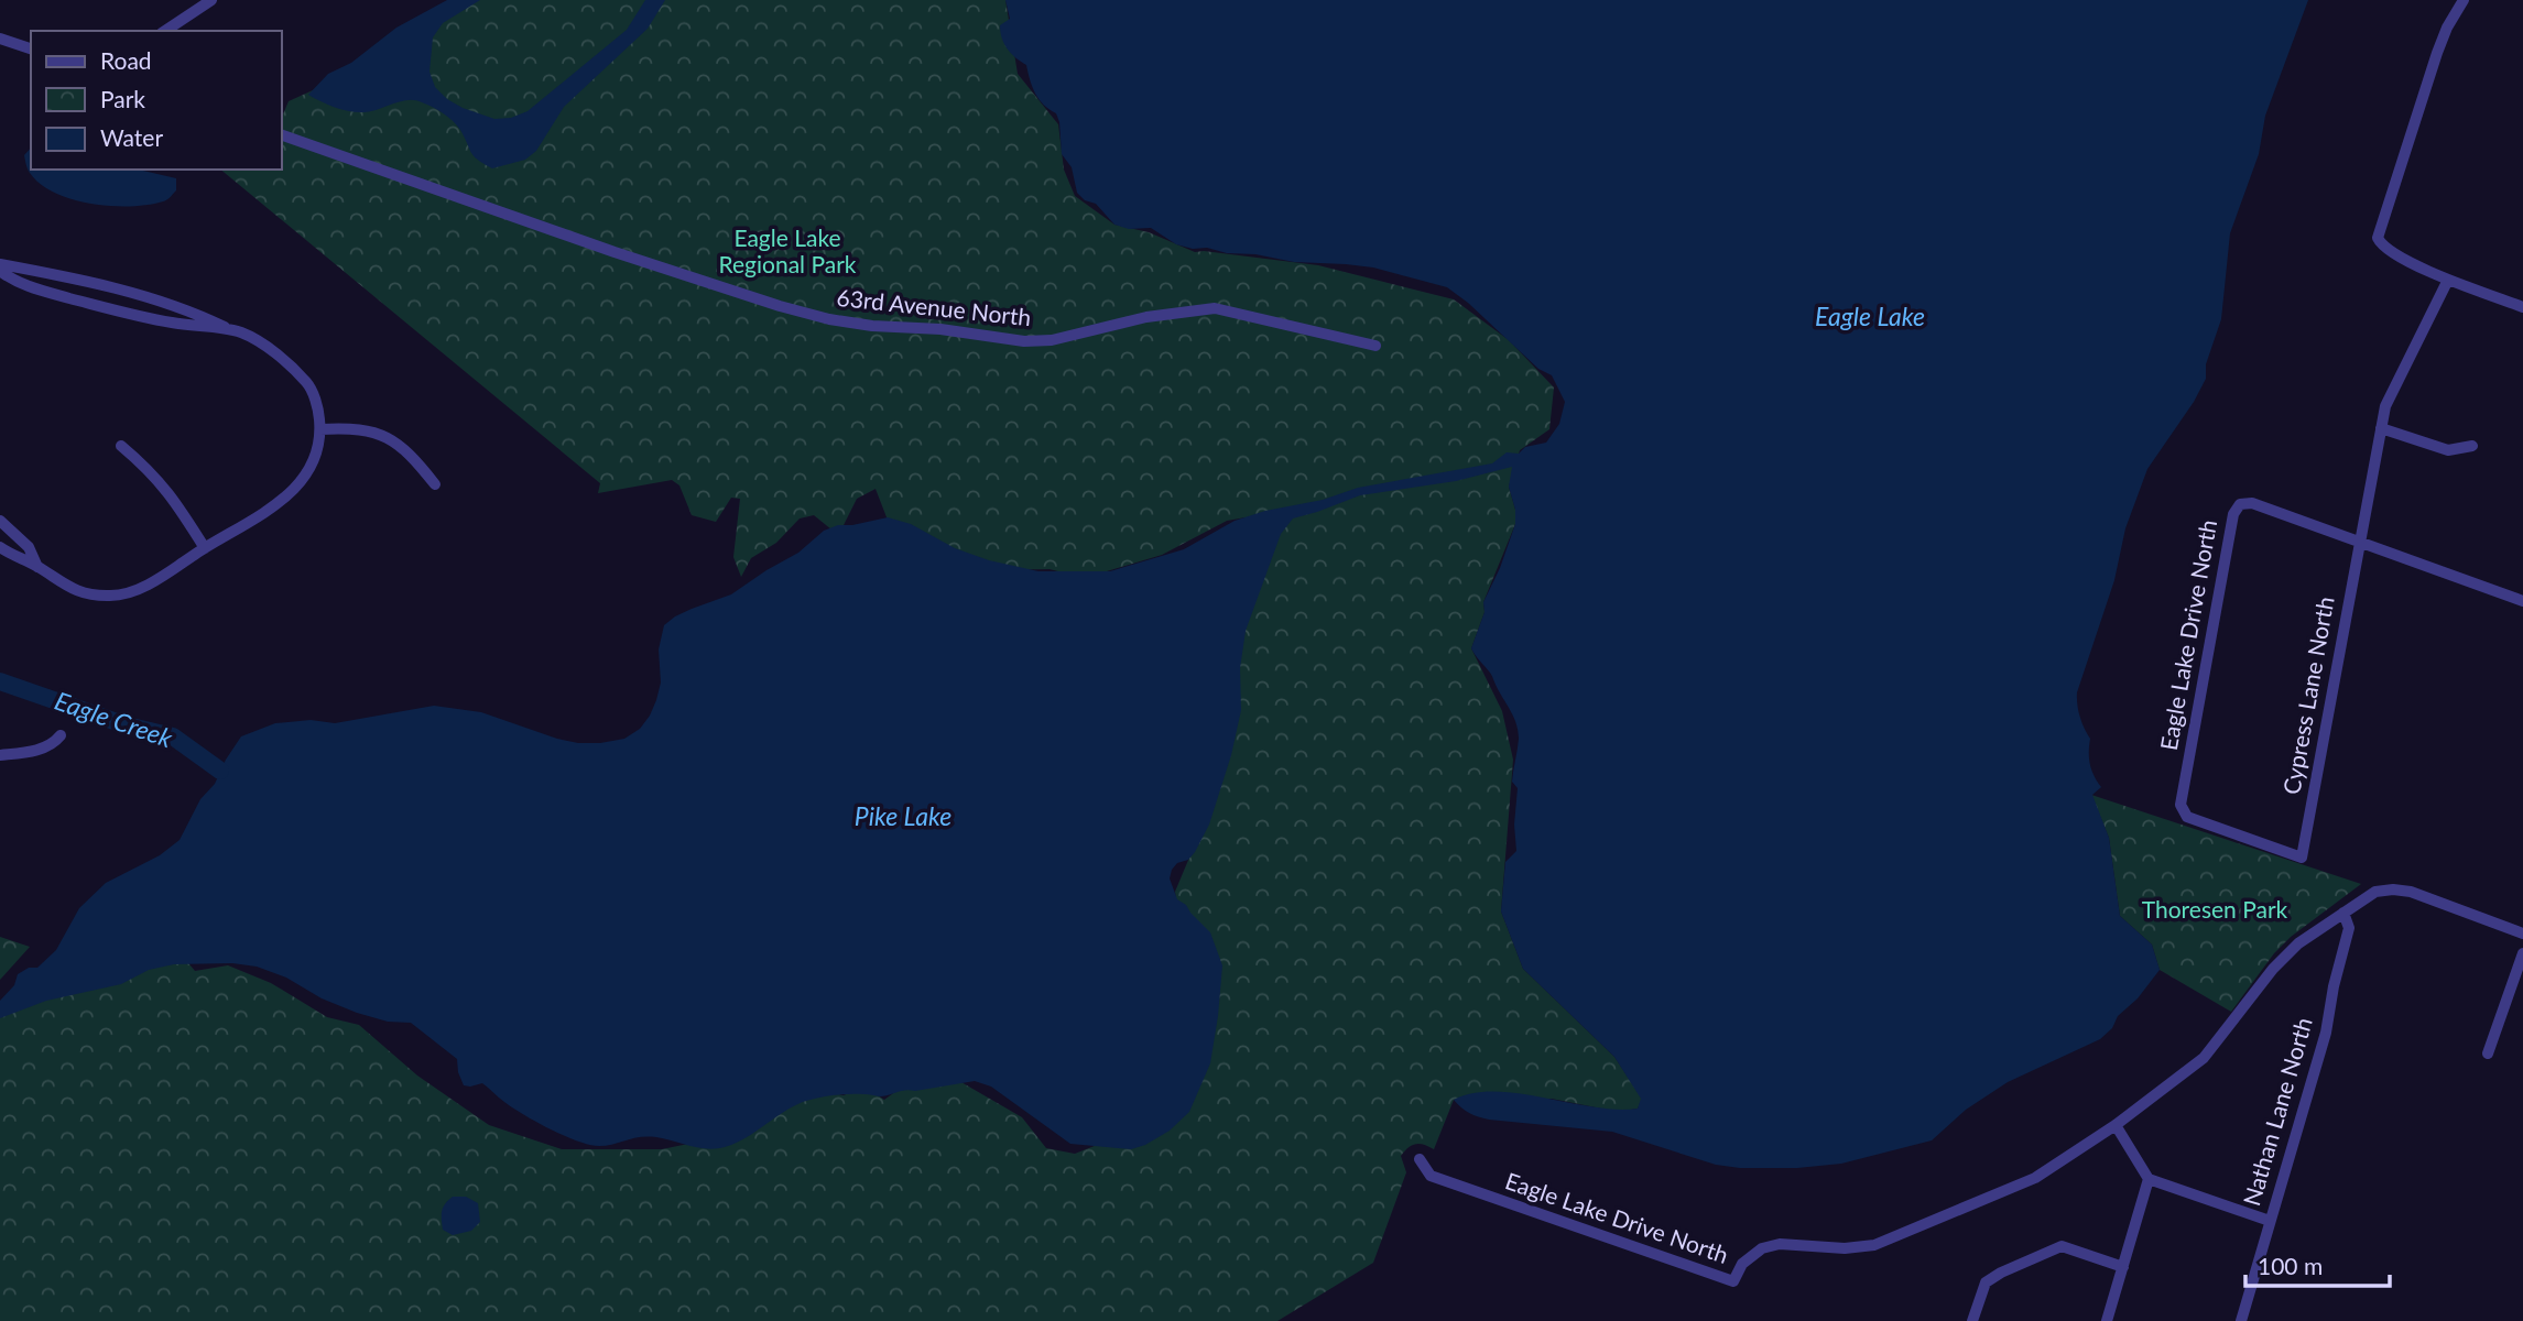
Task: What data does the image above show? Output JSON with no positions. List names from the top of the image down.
{
  "streets": {
    "street": [
      "63rd Avenue North",
      "Eagle Lake Drive North",
      "Cypress Lane North",
      "Nathan Lane North"
    ]
  },
  "crossings": [
    ["Eagle Lake Drive North", "Cypress Lane North"],
    ["Eagle Lake Drive North", "Nathan Lane North"]
  ],
  "water": ["Eagle Lake", "Eagle Creek", "Pike Lake"],
  "parks": ["Eagle Lake Regional Park", "Thoresen Park"],
  "legend": ["Road", "Park", "Water"],
  "scale_bar": "100 m"
}
